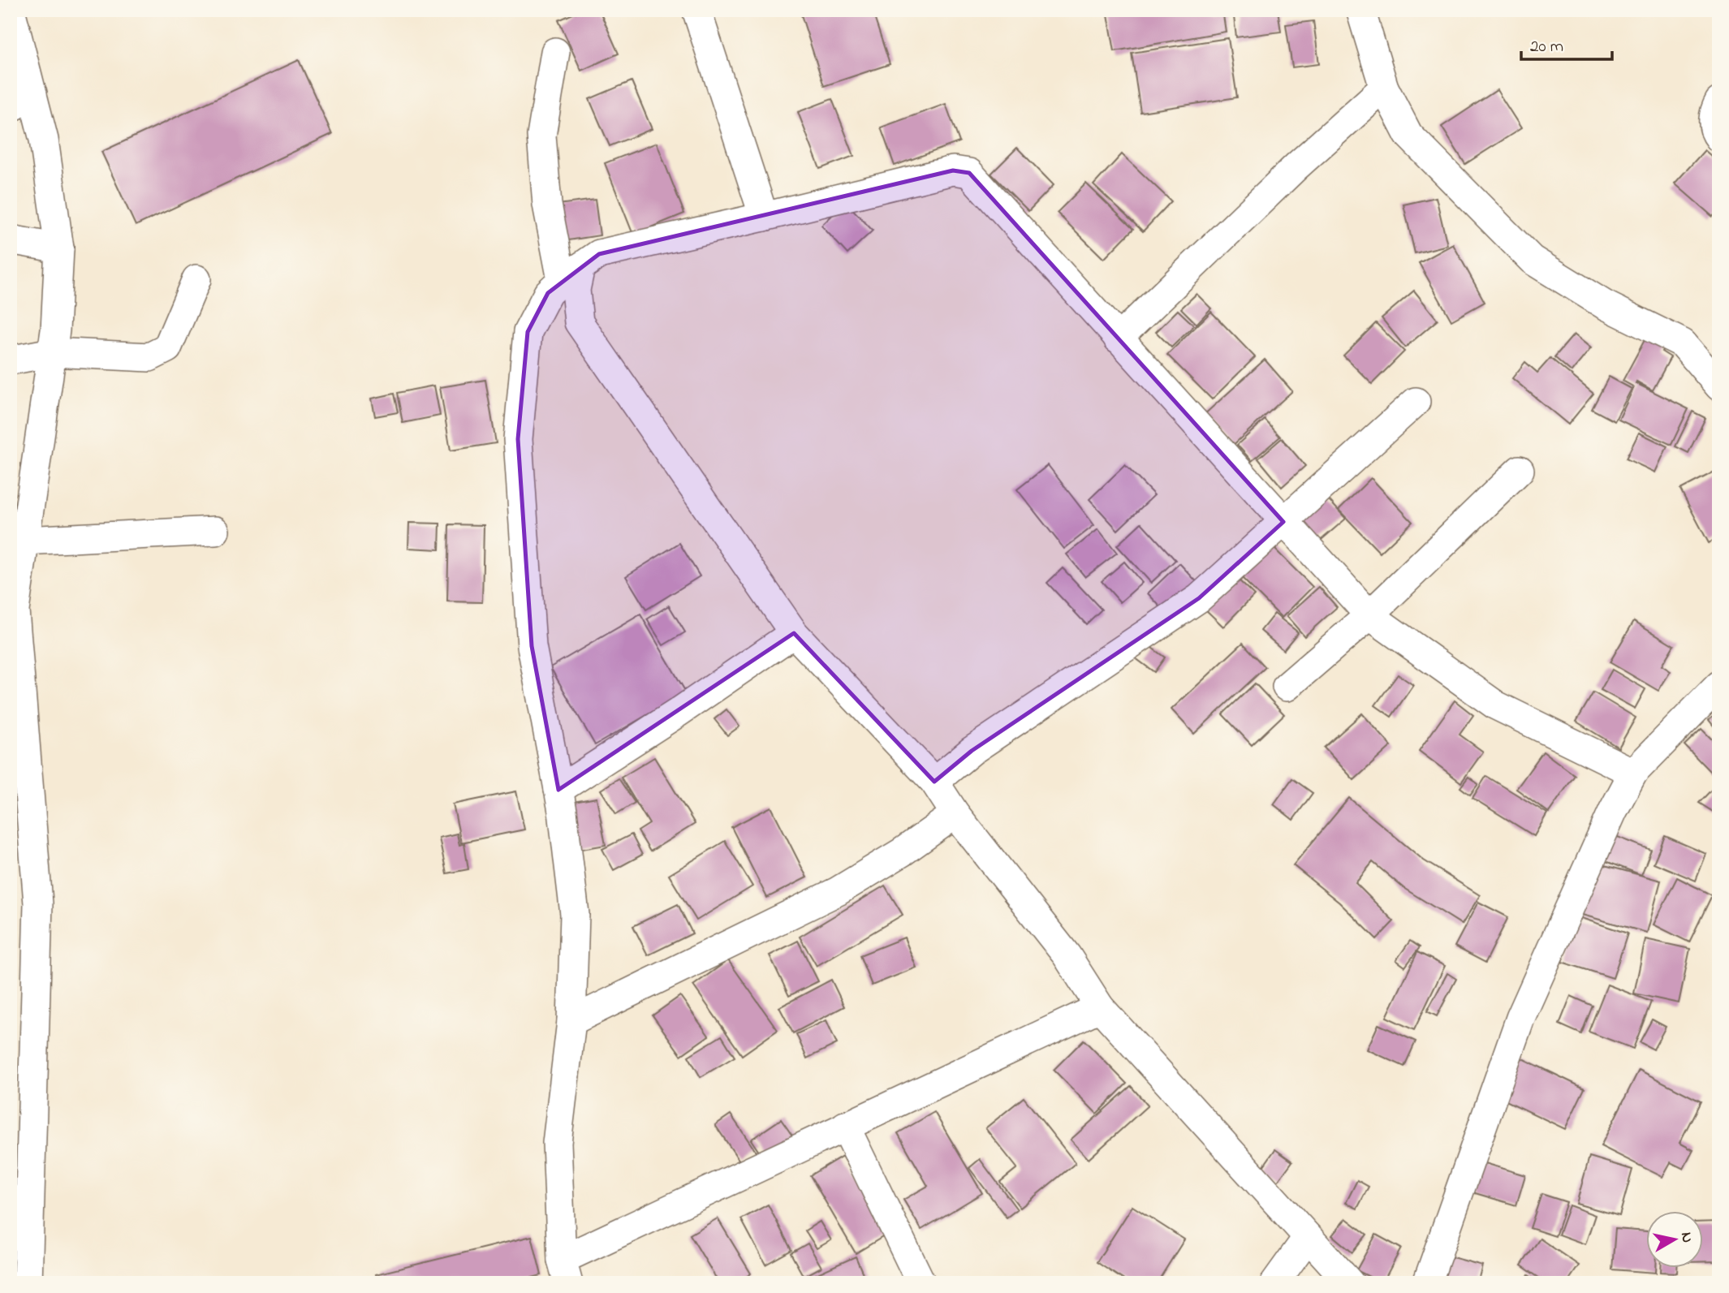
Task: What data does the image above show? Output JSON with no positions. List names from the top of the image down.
{
  "scale_bar": "20 m",
  "north": "right"
}
